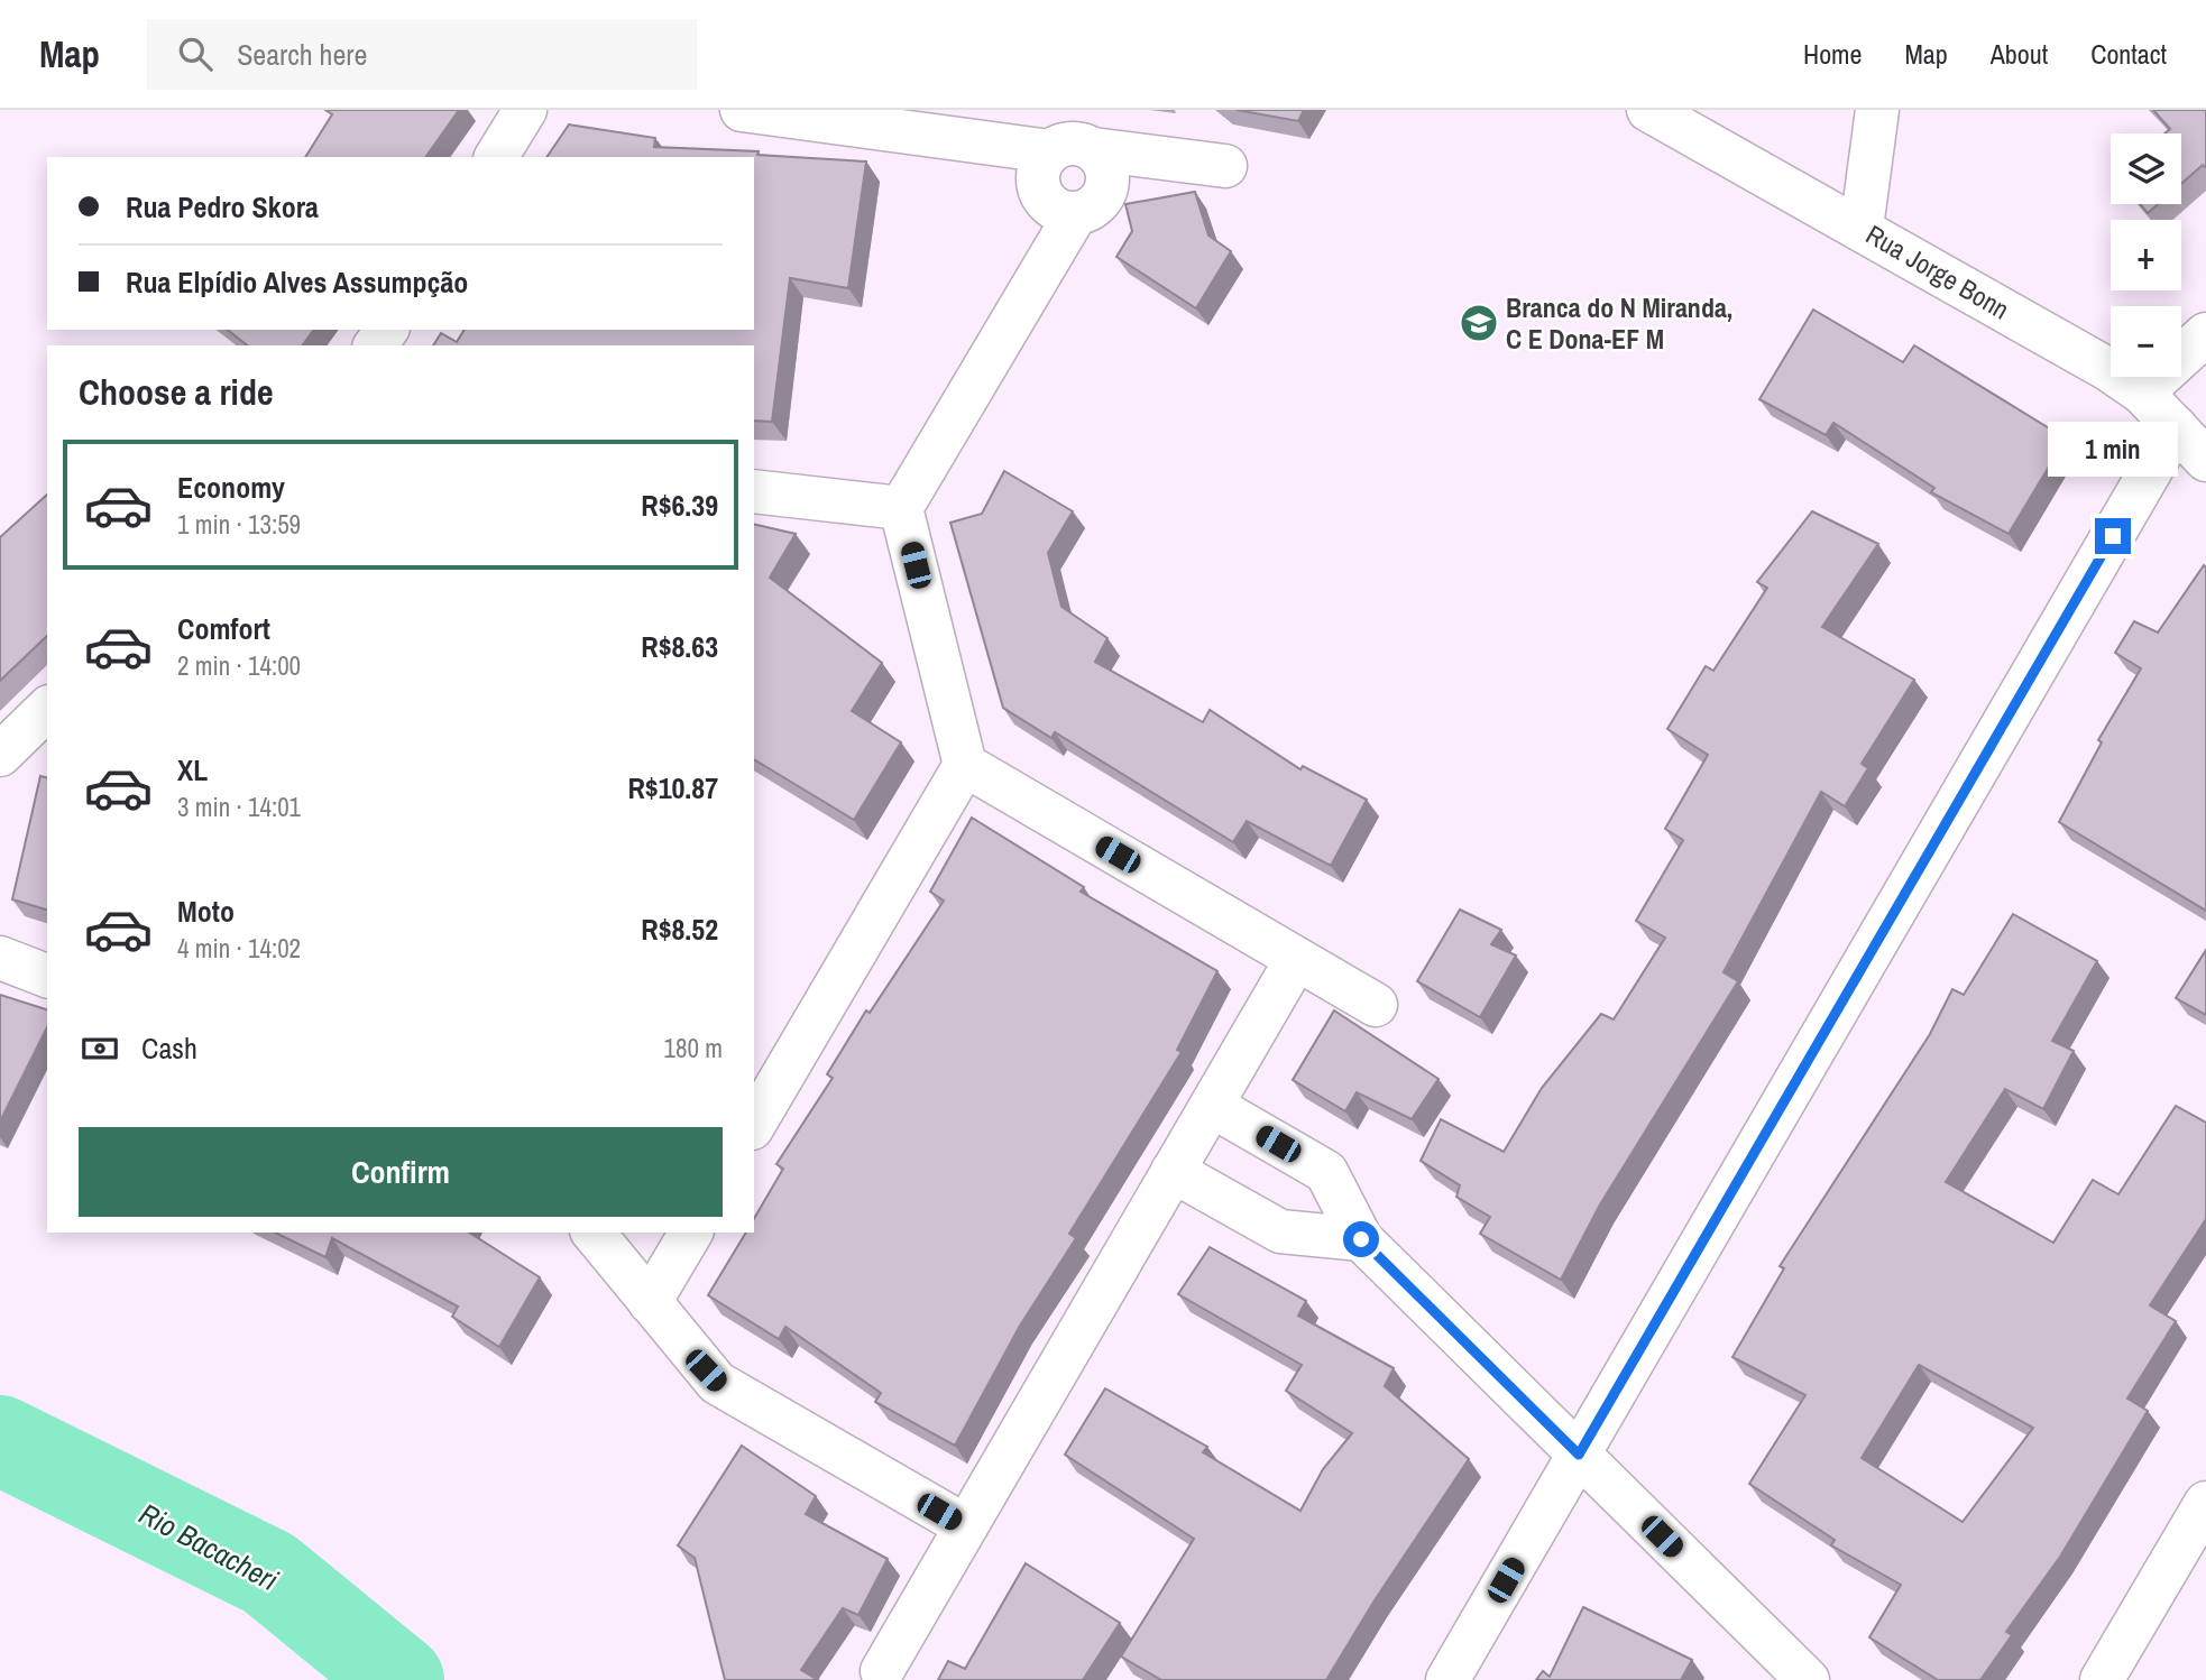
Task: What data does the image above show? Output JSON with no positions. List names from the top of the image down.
{
  "streets": {
    "street": ["Rua Jorge Bonn"]
  },
  "water": ["Rio Bacacheri"],
  "places": {
    "school or university": ["Branca do N Miranda, C E Dona-EF M"]
  },
  "page": {
    "header": "Map",
    "search": "Search here",
    "nav": [
      "Home",
      "Map",
      "About",
      "Contact"
    ],
    "map_buttons": ["+", "−"],
    "banner": ["Rua Pedro Skora", "Rua Elpídio Alves Assumpção"],
    "heading": "Choose a ride",
    "bubble": "1 min",
    "list": [
      {
        "name": "Economy",
        "note": "1 min · 13:59",
        "value": "R$6.39"
      },
      {
        "name": "Comfort",
        "note": "2 min · 14:00",
        "value": "R$8.63"
      },
      {
        "name": "XL",
        "note": "3 min · 14:01",
        "value": "R$10.87"
      },
      {
        "name": "Moto",
        "note": "4 min · 14:02",
        "value": "R$8.52"
      }
    ],
    "pay": ["Cash", "180 m"],
    "buttons": "Confirm"
  }
}
